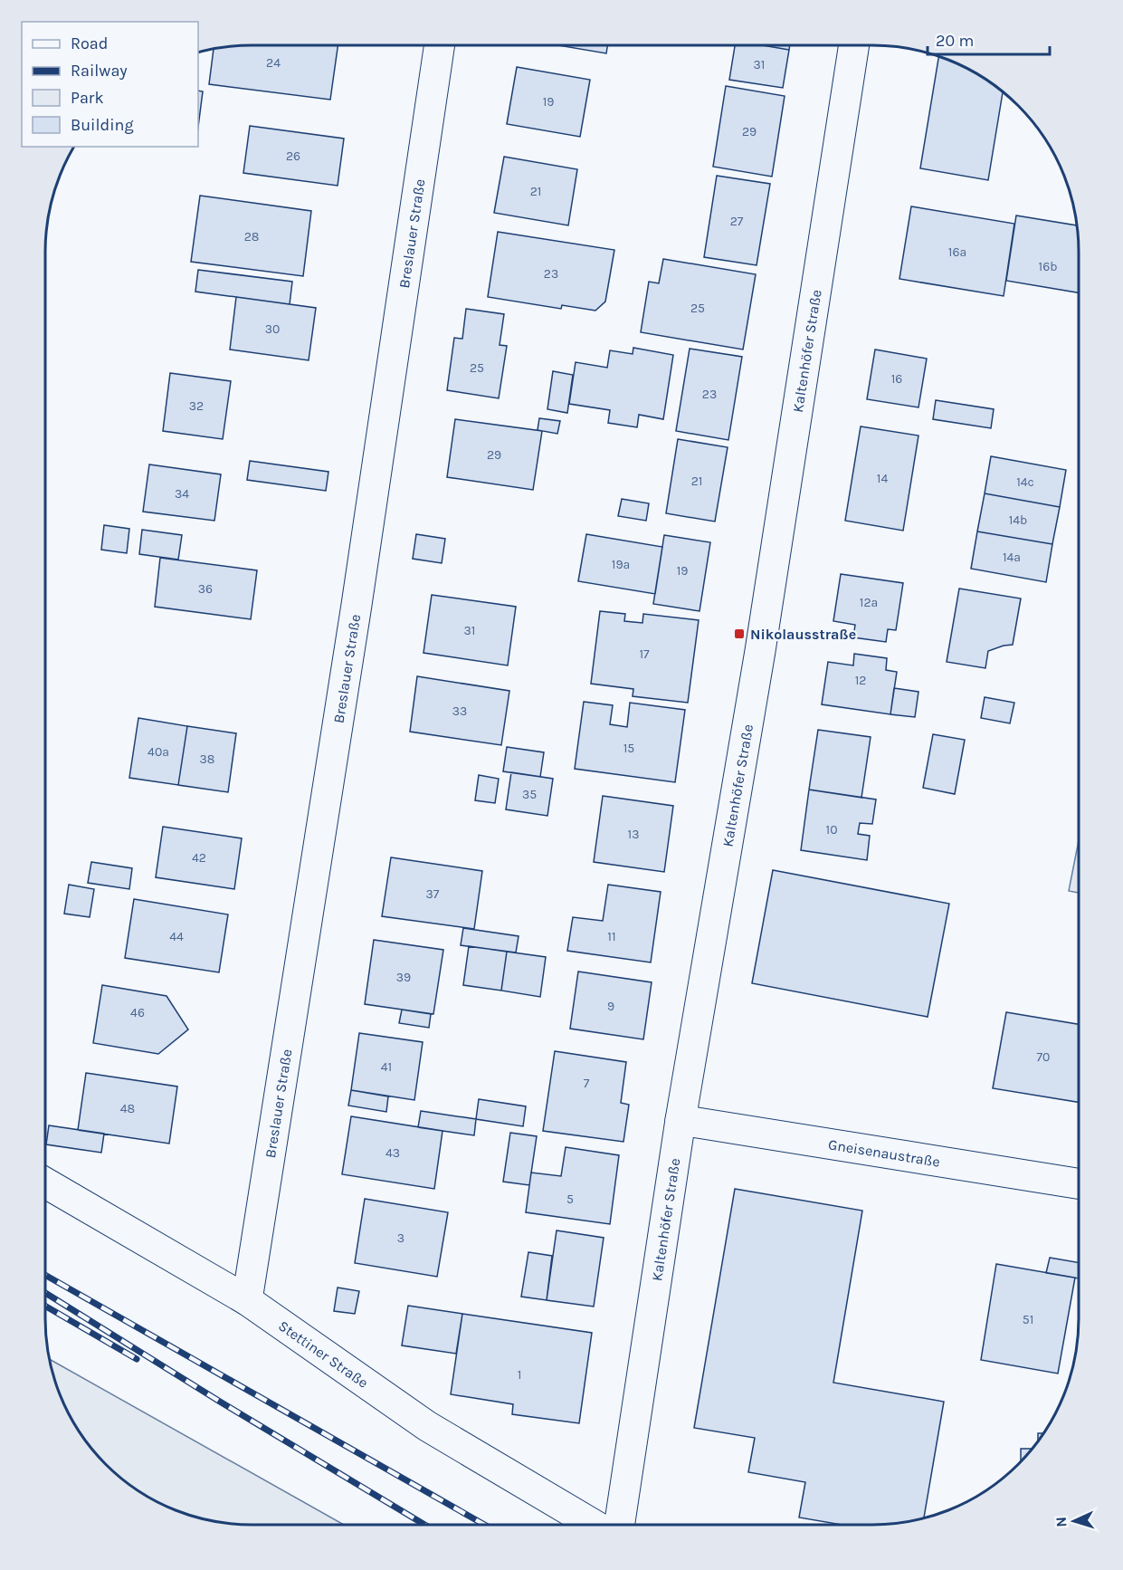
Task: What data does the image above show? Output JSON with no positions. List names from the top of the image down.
{
  "streets": {
    "street": [
      "Breslauer Straße",
      "Kaltenhöfer Straße",
      "Gneisenaustraße",
      "Stettiner Straße"
    ]
  },
  "crossings": [
    ["Breslauer Straße", "Stettiner Straße"],
    ["Kaltenhöfer Straße", "Gneisenaustraße"]
  ],
  "places": {
    "transit": ["Nikolausstraße"]
  },
  "house_numbers": [
    "24",
    "31",
    "19",
    "29",
    "26",
    "21",
    "27",
    "28",
    "16a",
    "16b",
    "23",
    "25",
    "30",
    "25",
    "16",
    "23",
    "32",
    "29",
    "14",
    "21",
    "14c",
    "34",
    "14b",
    "14a",
    "19a",
    "19",
    "36",
    "12a",
    "31",
    "17",
    "12",
    "33",
    "15",
    "40a",
    "38",
    "35",
    "10",
    "13",
    "42",
    "37",
    "44",
    "11",
    "39",
    "9",
    "46",
    "70",
    "41",
    "7",
    "48",
    "43",
    "5",
    "3",
    "51",
    "1"
  ],
  "legend": [
    "Road",
    "Railway",
    "Park",
    "Building"
  ],
  "scale_bar": "20 m",
  "north": "left"
}
